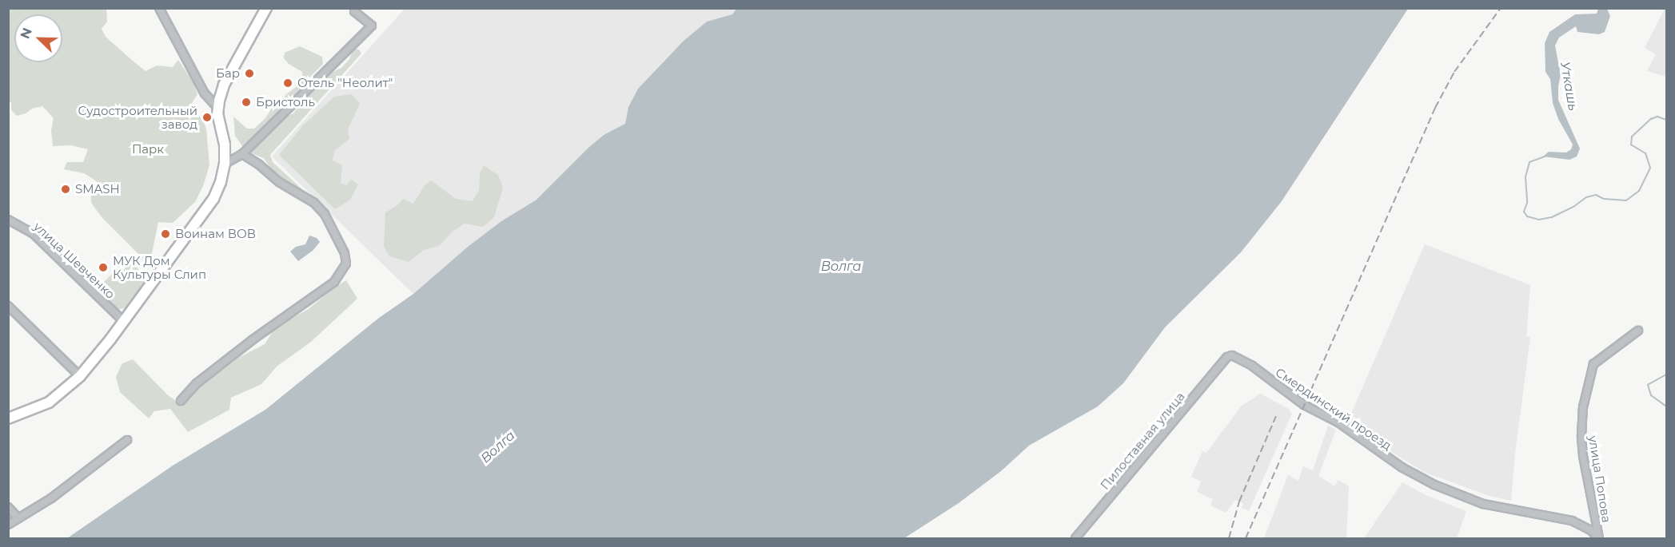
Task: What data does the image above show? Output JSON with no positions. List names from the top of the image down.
{
  "streets": {
    "street": [
      "улица Шевченко",
      "Смердинский проезд",
      "Пилоставная улица",
      "улица Попова"
    ]
  },
  "crossings": [
    ["Смердинский проезд", "Пилоставная улица"],
    ["Смердинский проезд", "улица Попова"]
  ],
  "water": ["Уткашь", "Волга"],
  "parks": ["Парк"],
  "places": [
    "Бар",
    "Отель \"Неолит\"",
    "Бристоль",
    "Судостроительный завод",
    "SMASH",
    "Воинам ВОВ",
    "МУК Дом Культуры Слип"
  ],
  "north": "top left"
}
